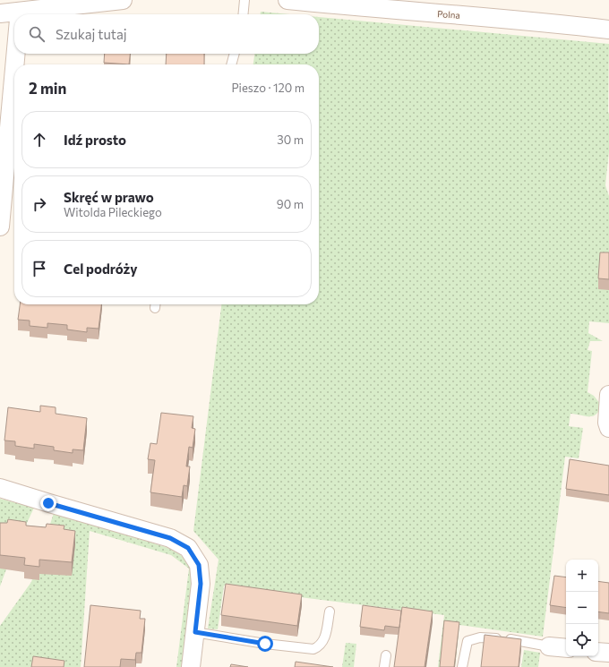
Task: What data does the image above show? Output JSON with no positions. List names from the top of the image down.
{
  "streets": {
    "street": ["Polna"]
  },
  "page": {
    "search": "Szukaj tutaj",
    "heading": ["2 min", "Pieszo · 120 m"],
    "list": [
      ["Idź prosto", "30 m"],
      ["Skręć w prawo", "Witolda Pileckiego", "90 m"],
      "Cel podróży"
    ],
    "map_buttons": ["+", "−"]
  }
}
